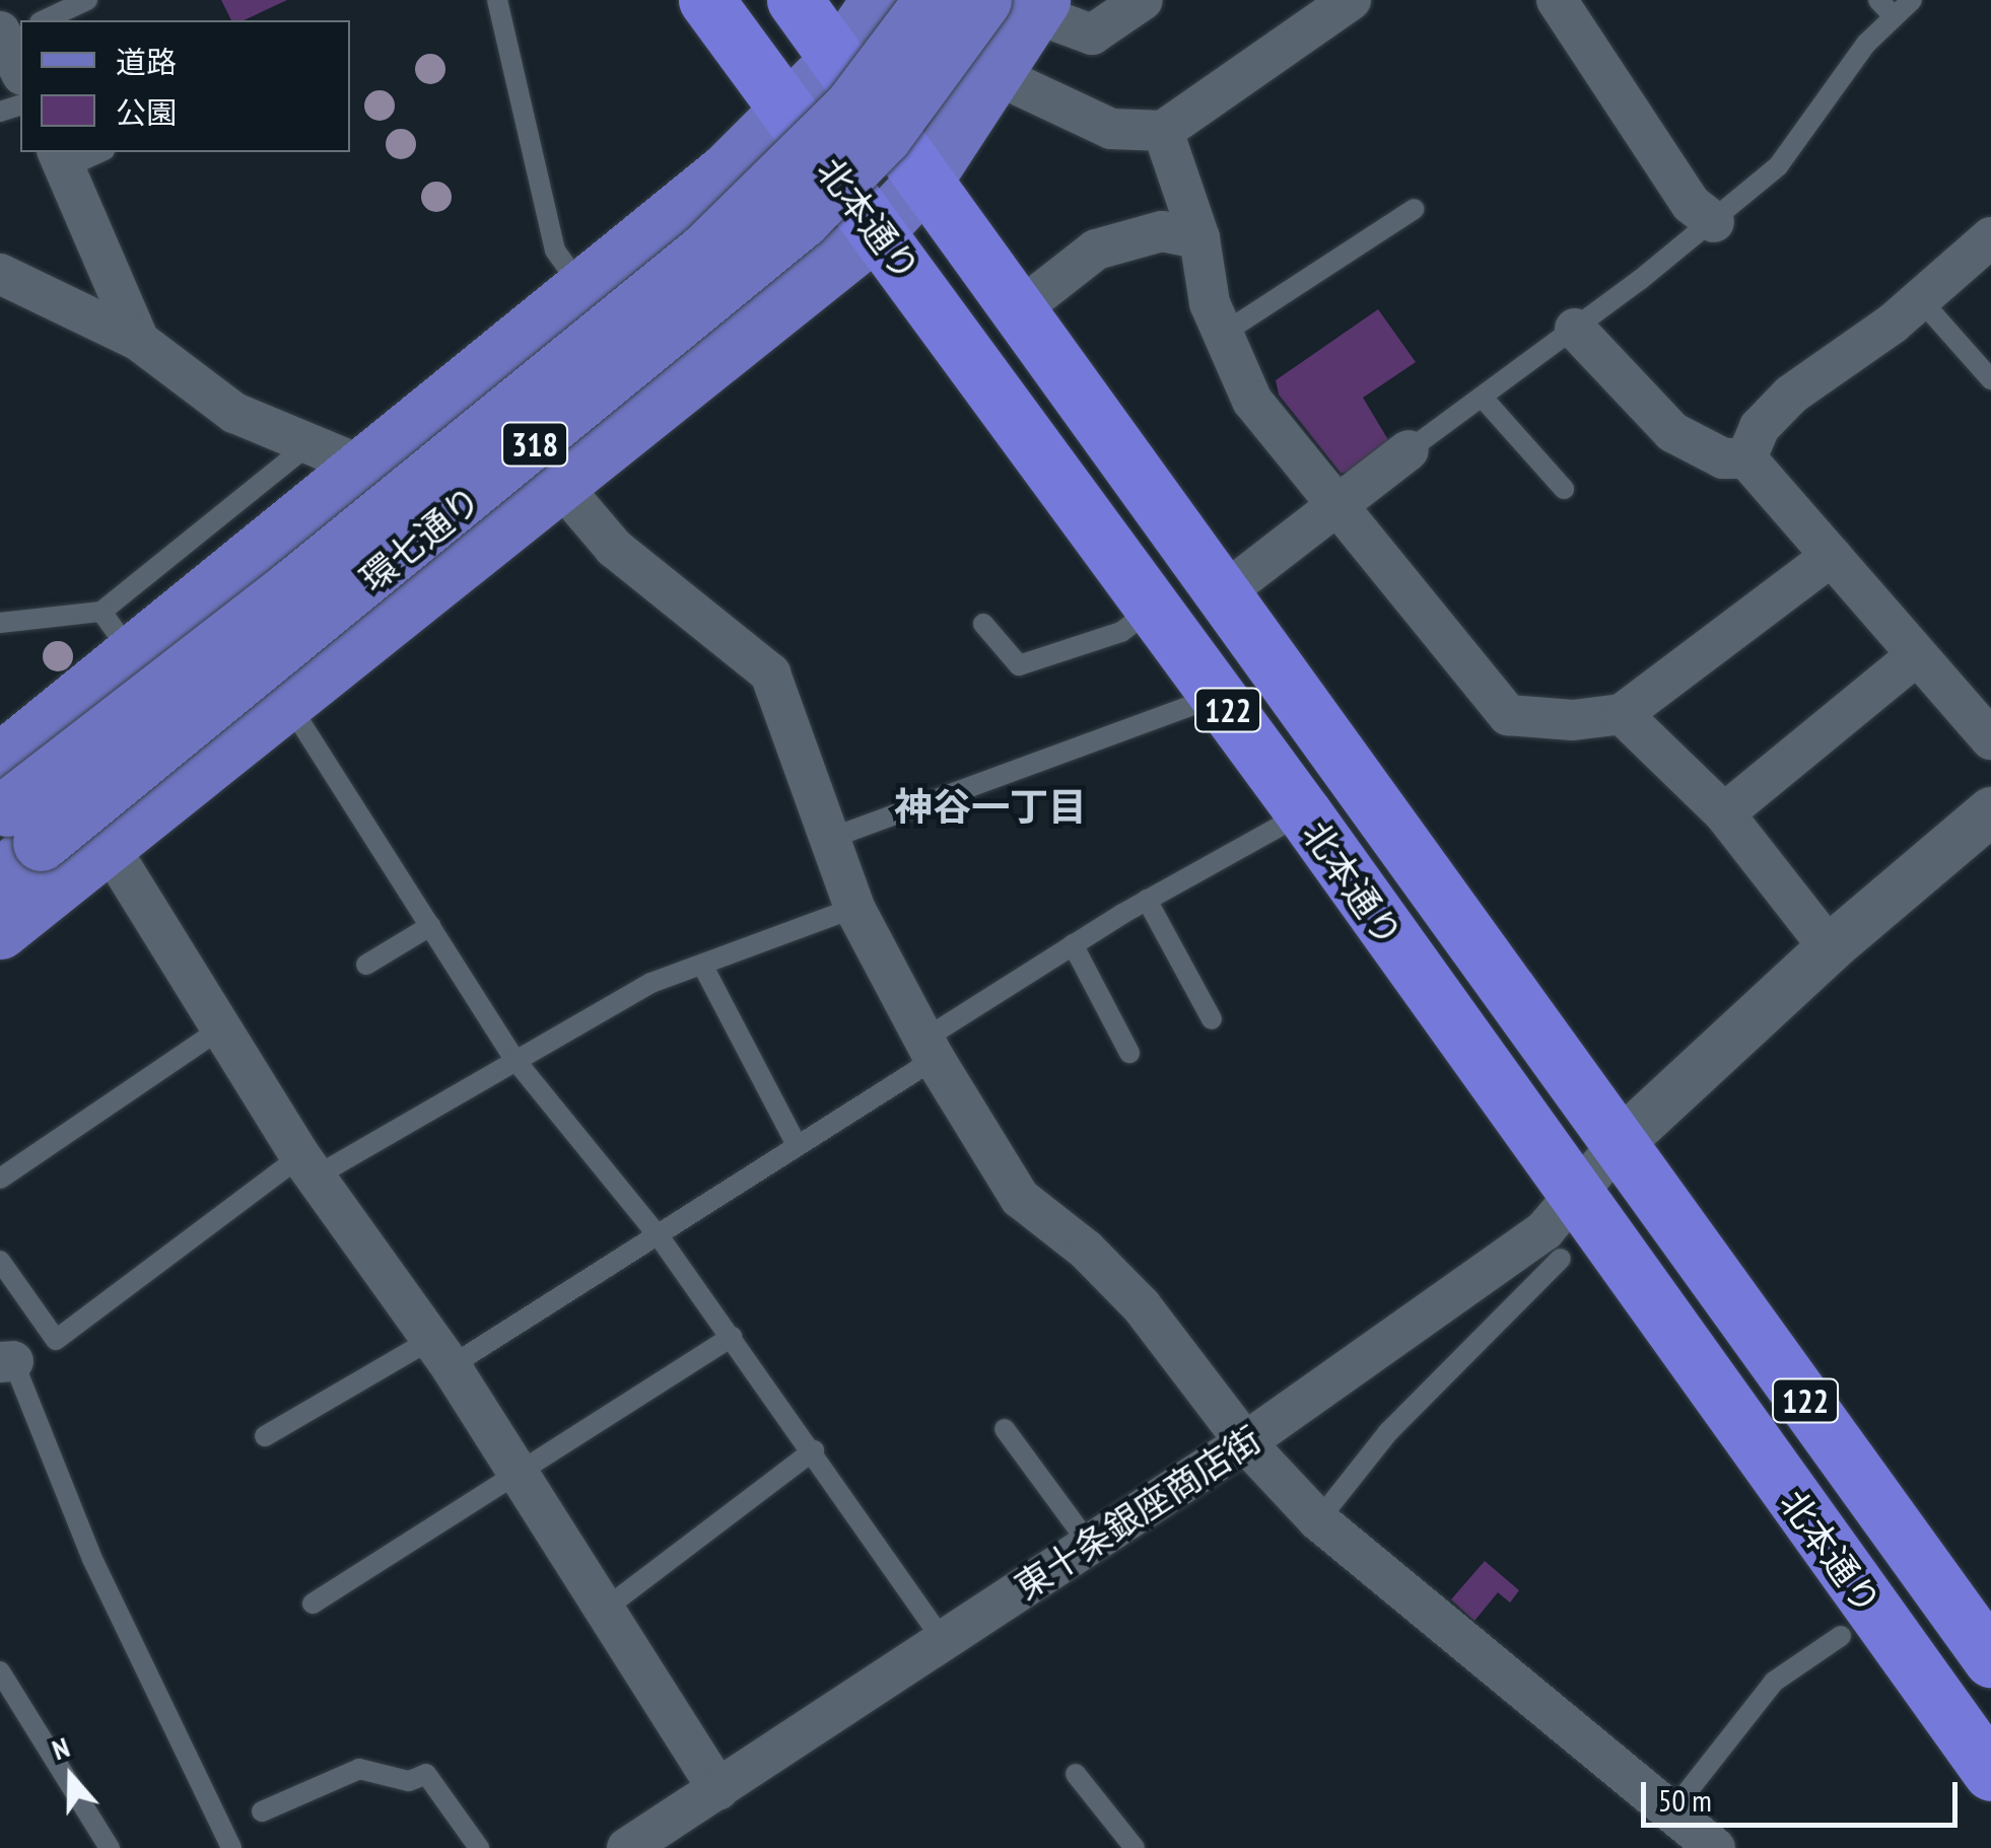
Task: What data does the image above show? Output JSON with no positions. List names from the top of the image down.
{
  "streets": {
    "highway": ["北本通り", "122"],
    "main road": ["318", "環七通り"],
    "street": ["東十条銀座商店街"]
  },
  "crossings": [
    ["北本通り", "318"],
    ["北本通り", "東十条銀座商店街"],
    ["318", "環七通り"]
  ],
  "districts": ["神谷一丁目"],
  "legend": ["道路", "公園"],
  "scale_bar": "50 m",
  "north": "top"
}
